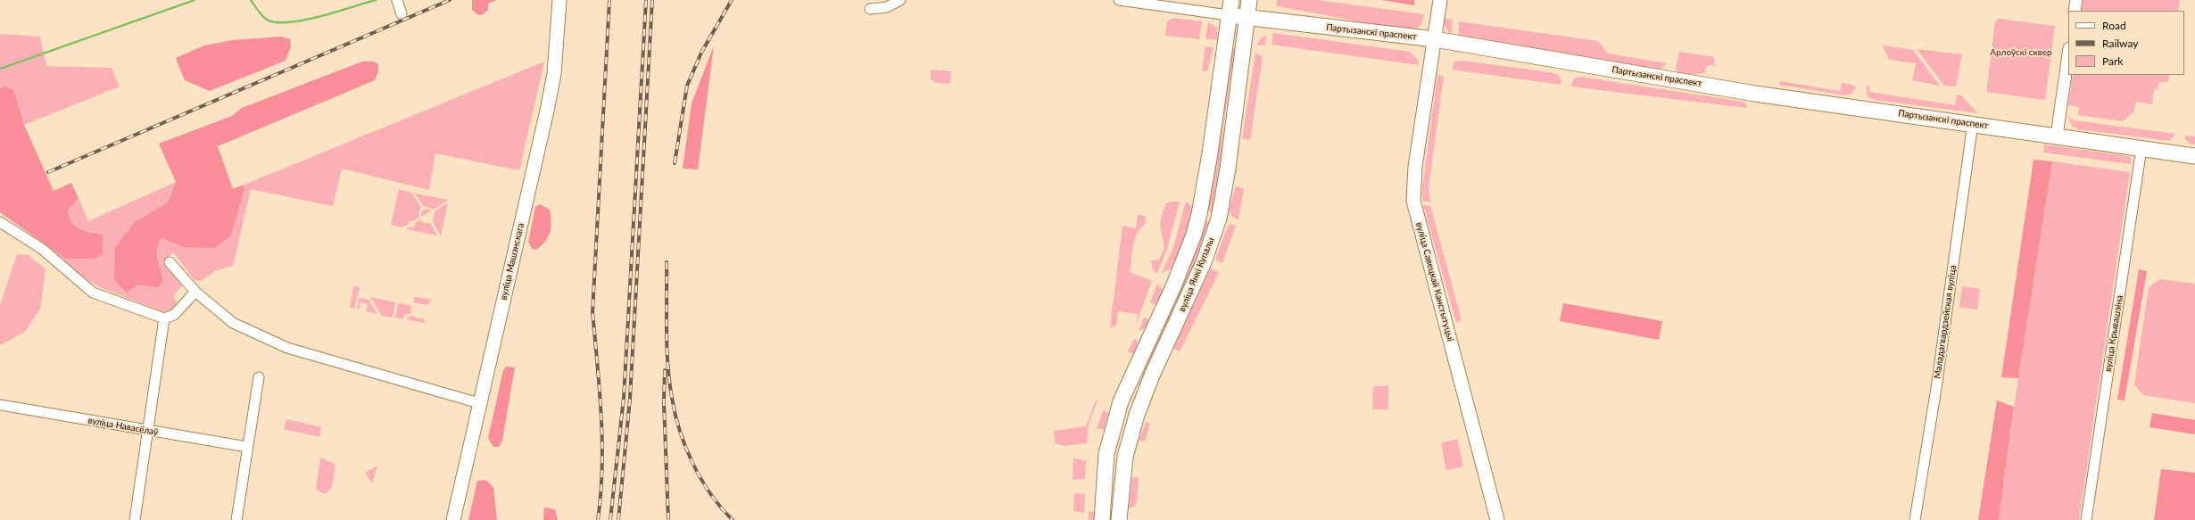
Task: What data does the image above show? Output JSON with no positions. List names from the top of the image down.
{
  "streets": {
    "main road": [
      "Партызанскі праспект",
      "вуліца Машэнскага",
      "вуліца Янкі Купалы",
      "вуліца Савецкай Канстытуцыі"
    ],
    "street": ["Маладагвардзейская вуліца", "вуліца Крывашэіна", "вуліца Навасёлаў"]
  },
  "crossings": [
    ["Партызанскі праспект", "вуліца Янкі Купалы"],
    ["Партызанскі праспект", "вуліца Савецкай Канстытуцыі"],
    ["Партызанскі праспект", "Маладагвардзейская вуліца"],
    ["Партызанскі праспект", "вуліца Крывашэіна"]
  ],
  "parks": ["Арлоўскі сквер"],
  "legend": ["Road", "Railway", "Park"]
}
